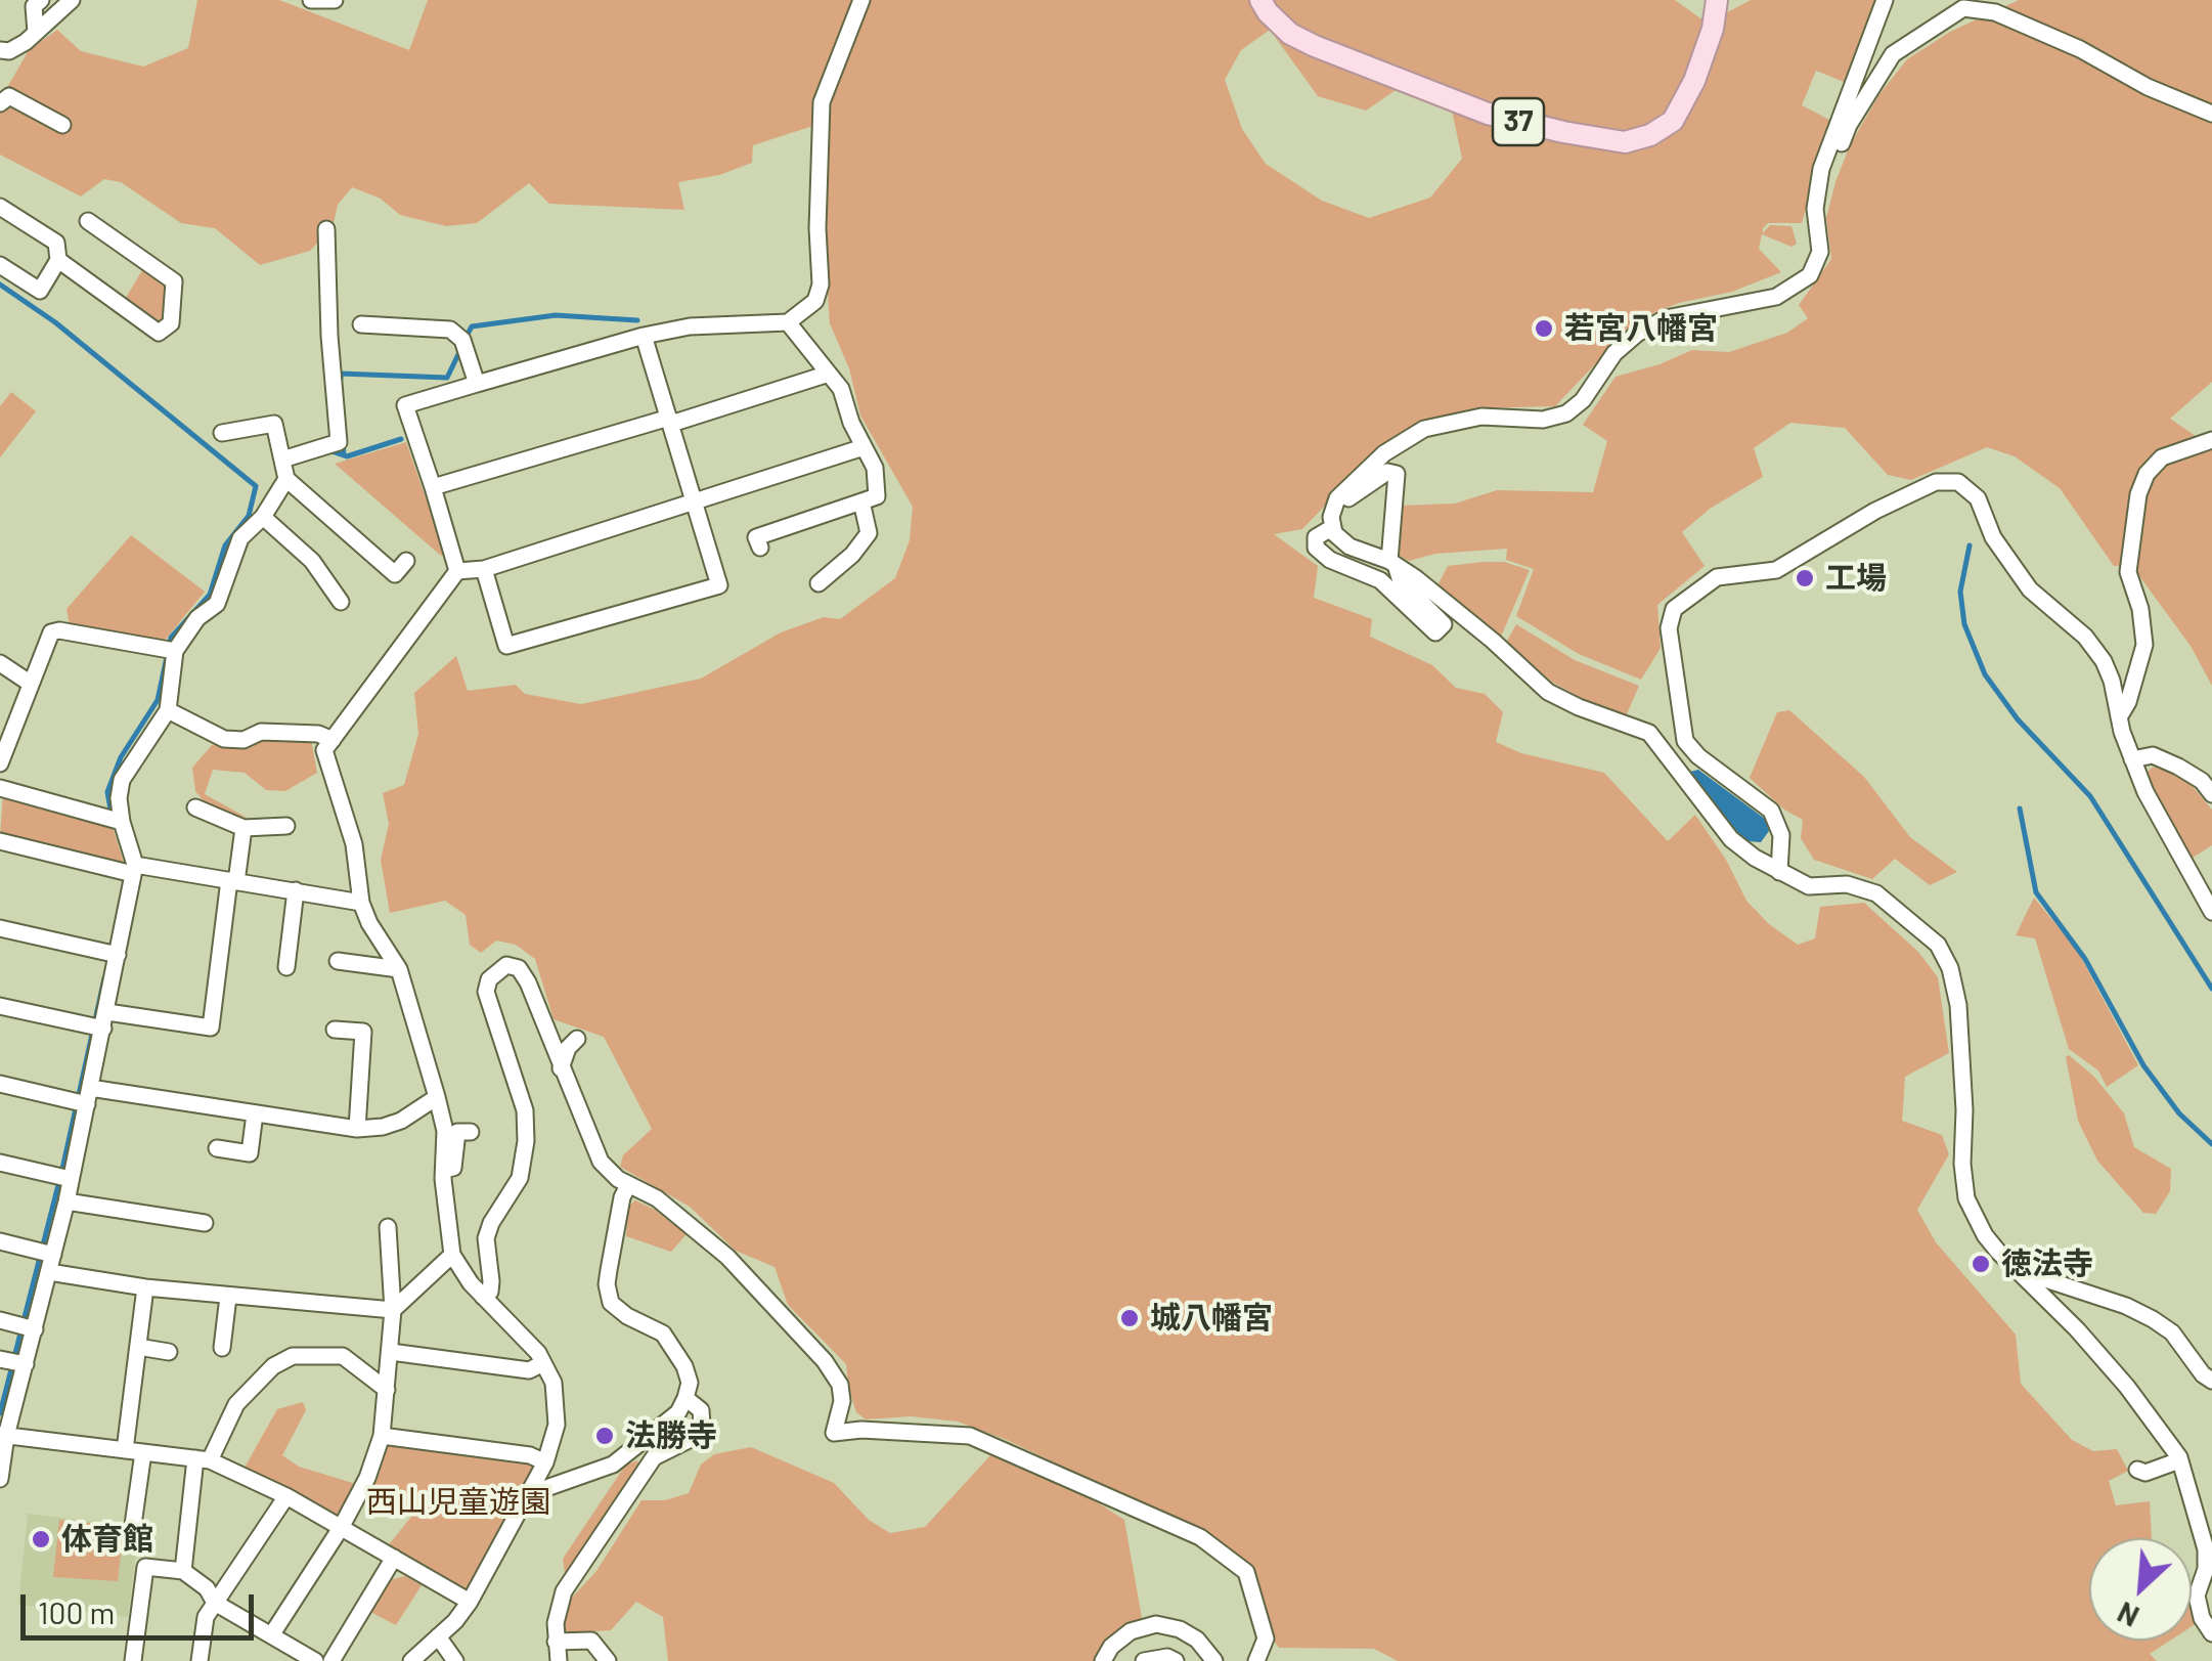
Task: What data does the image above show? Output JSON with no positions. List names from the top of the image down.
{
  "streets": {
    "main road": ["37"]
  },
  "parks": ["西山児童遊園"],
  "places": [
    "若宮八幡宮",
    "工場",
    "徳法寺",
    "城八幡宮",
    "法勝寺",
    "体育館"
  ],
  "scale_bar": "100 m",
  "north": "bottom left"
}
